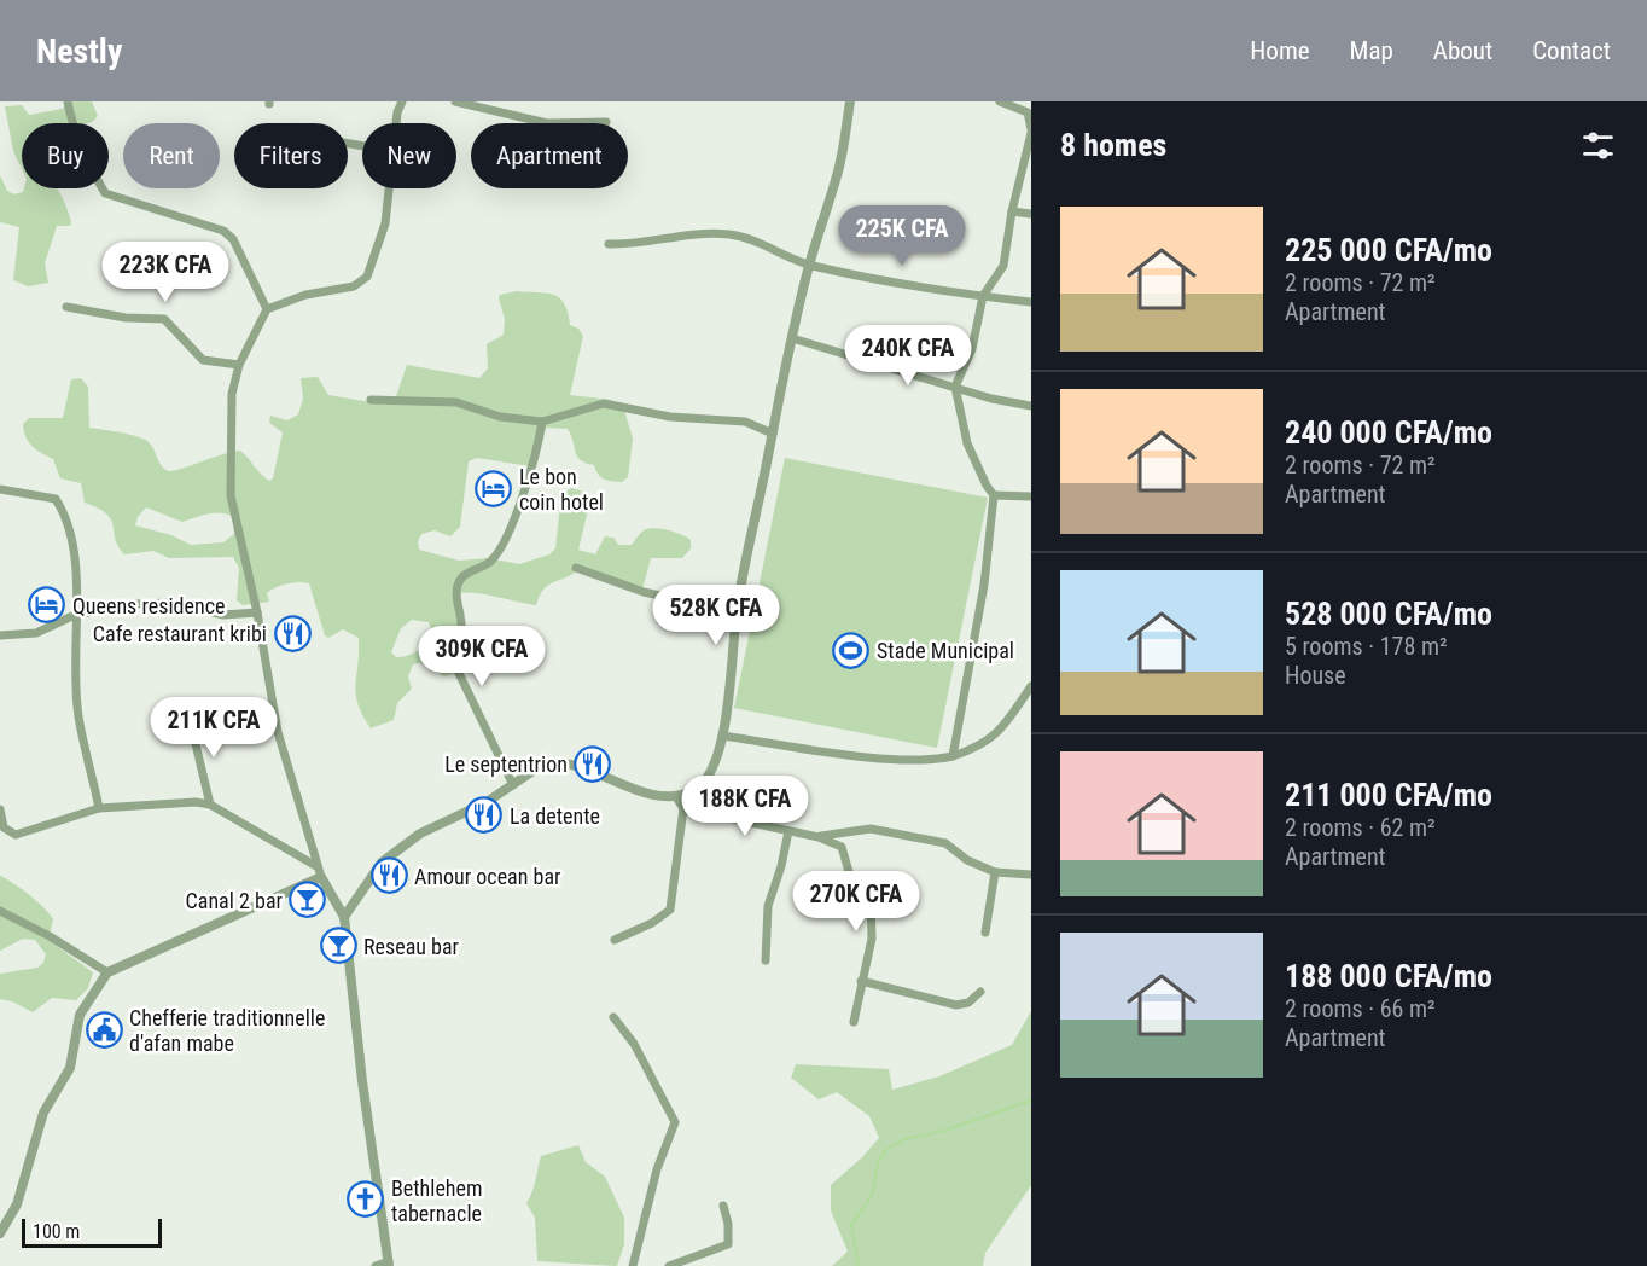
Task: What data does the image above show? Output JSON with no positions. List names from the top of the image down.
{
  "places": {
    "hotel": ["Le bon coin hotel", "Queens residence"],
    "restaurant": [
      "Cafe restaurant kribi",
      "Le septentrion",
      "La detente",
      "Amour ocean bar"
    ],
    "sports": ["Stade Municipal"],
    "bar": ["Canal 2 bar", "Reseau bar"],
    "public building": ["Chefferie traditionnelle d'afan mabe"],
    "church": ["Bethlehem tabernacle"]
  },
  "scale_bar": "100 m",
  "page": {
    "header": "Nestly",
    "nav": [
      "Home",
      "Map",
      "About",
      "Contact"
    ],
    "heading": "8 homes",
    "chip": [
      "Buy",
      "Rent",
      "Filters",
      "New",
      "Apartment"
    ],
    "list": [
      {
        "name": "225 000 CFA/mo",
        "note": "2 rooms · 72 m² · Apartment"
      },
      {
        "name": "240 000 CFA/mo",
        "note": "2 rooms · 72 m² · Apartment"
      },
      {
        "name": "528 000 CFA/mo",
        "note": "5 rooms · 178 m² · House"
      },
      {
        "name": "211 000 CFA/mo",
        "note": "2 rooms · 62 m² · Apartment"
      },
      {
        "name": "188 000 CFA/mo",
        "note": "2 rooms · 66 m² · Apartment"
      }
    ],
    "price": [
      "225K CFA",
      "223K CFA",
      "240K CFA",
      "528K CFA",
      "309K CFA",
      "211K CFA",
      "188K CFA",
      "270K CFA"
    ],
    "scale": "100 m"
  }
}
